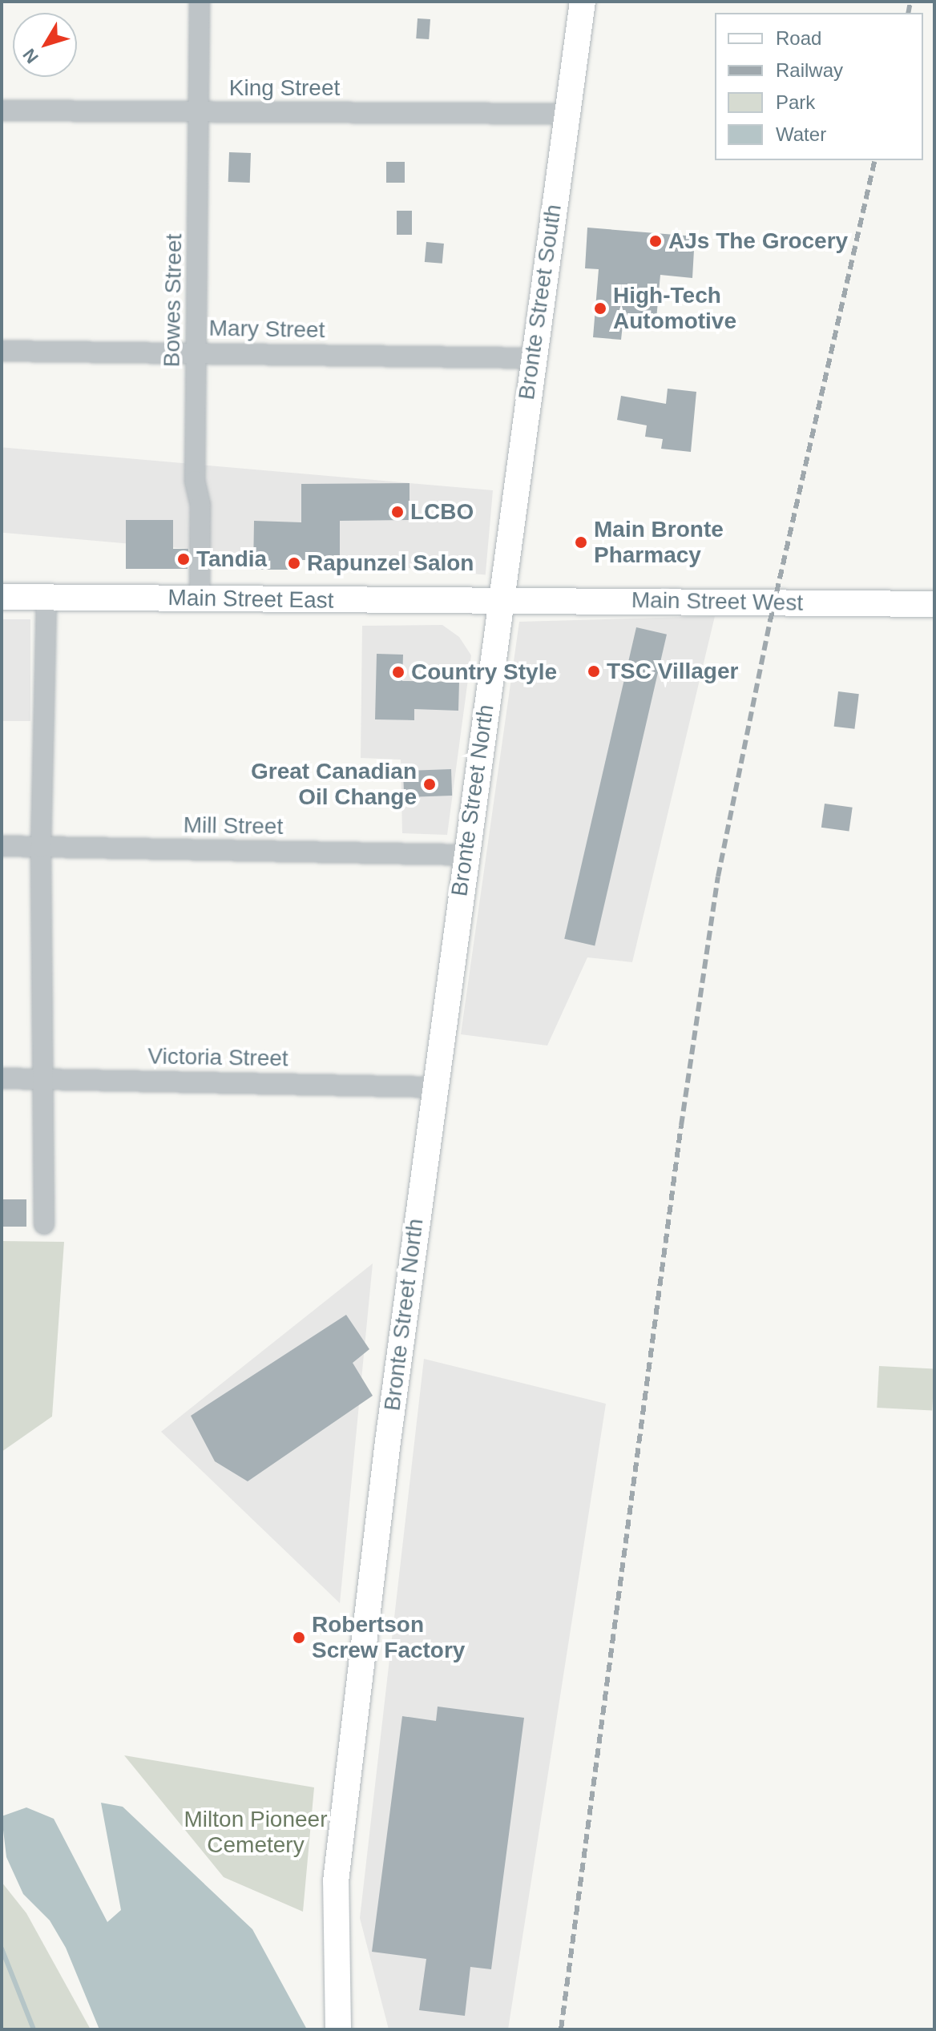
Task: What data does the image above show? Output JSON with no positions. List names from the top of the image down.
{
  "streets": {
    "main road": [
      "Bronte Street South",
      "Main Street East",
      "Main Street West",
      "Bronte Street North"
    ],
    "street": [
      "King Street",
      "Bowes Street",
      "Mary Street",
      "Mill Street",
      "Victoria Street"
    ]
  },
  "crossings": [
    ["King Street", "Bowes Street"],
    ["King Street", "Bronte Street South"],
    ["Bowes Street", "Mary Street"],
    ["Bowes Street", "Main Street East"],
    ["Bronte Street South", "Mary Street"],
    ["Bronte Street South", "Main Street East"],
    ["Bronte Street South", "Main Street West"],
    ["Bronte Street South", "Bronte Street North"],
    ["Main Street East", "Main Street West"],
    ["Main Street East", "Bronte Street North"],
    ["Main Street West", "Bronte Street North"],
    ["Bronte Street North", "Mill Street"],
    ["Bronte Street North", "Victoria Street"]
  ],
  "parks": ["Milton Pioneer Cemetery"],
  "places": [
    "AJs The Grocery",
    "High-Tech Automotive",
    "LCBO",
    "Main Bronte Pharmacy",
    "Tandia",
    "Rapunzel Salon",
    "TSC Villager",
    "Country Style",
    "Great Canadian Oil Change",
    "Robertson Screw Factory"
  ],
  "legend": [
    "Road",
    "Railway",
    "Park",
    "Water"
  ],
  "north": "bottom left"
}
